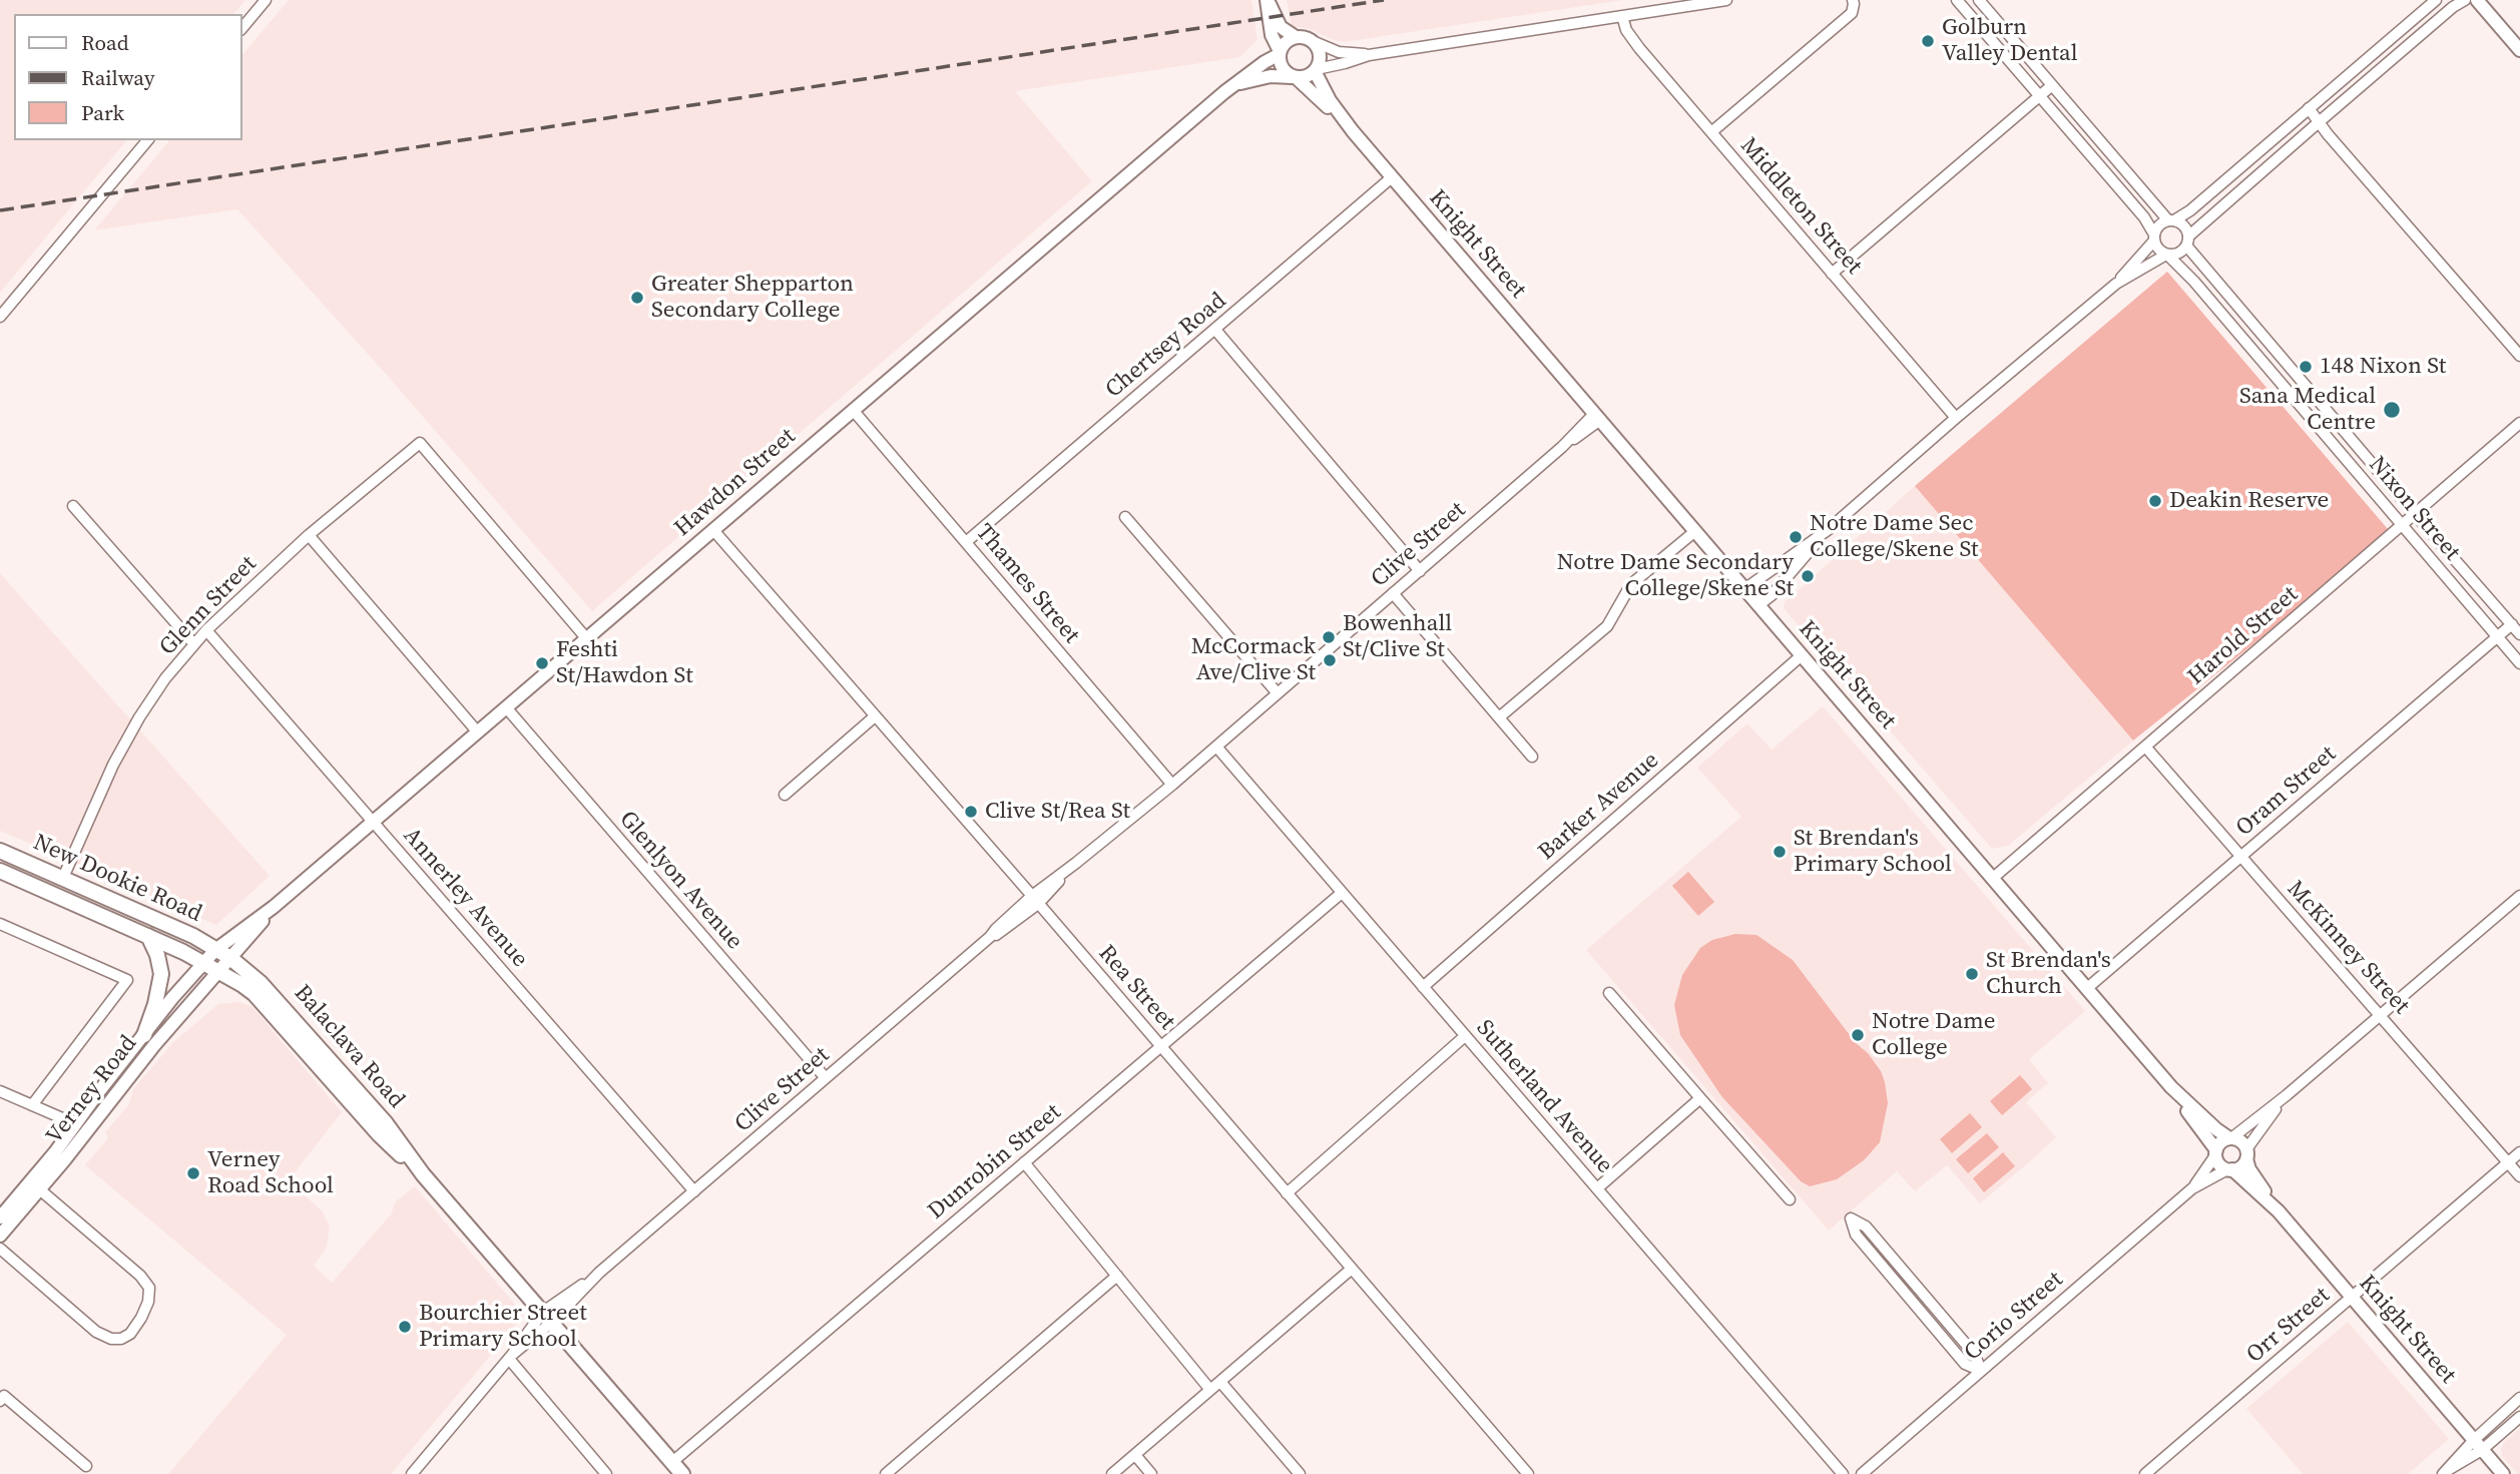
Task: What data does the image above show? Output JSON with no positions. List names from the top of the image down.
{
  "streets": {
    "main road": ["New Dookie Road", "Balaclava Road"],
    "street": [
      "Middleton Street",
      "Knight Street",
      "Chertsey Road",
      "Hawdon Street",
      "Nixon Street",
      "Clive Street",
      "Thames Street",
      "Glenn Street",
      "Harold Street",
      "Oram Street",
      "Barker Avenue",
      "Glenlyon Avenue",
      "Annerley Avenue",
      "McKinney Street",
      "Rea Street",
      "Verney Road",
      "Sutherland Avenue",
      "Dunrobin Street",
      "Corio Street",
      "Orr Street"
    ]
  },
  "crossings": [
    ["Knight Street", "Chertsey Road"],
    ["Knight Street", "Hawdon Street"],
    ["Knight Street", "Clive Street"],
    ["Knight Street", "Harold Street"],
    ["Knight Street", "Oram Street"],
    ["Knight Street", "Barker Avenue"],
    ["Knight Street", "Corio Street"],
    ["Knight Street", "Orr Street"],
    ["Chertsey Road", "Thames Street"],
    ["Hawdon Street", "Thames Street"],
    ["Hawdon Street", "Glenn Street"],
    ["Hawdon Street", "New Dookie Road"],
    ["Hawdon Street", "Glenlyon Avenue"],
    ["Hawdon Street", "Annerley Avenue"],
    ["Hawdon Street", "Rea Street"],
    ["Hawdon Street", "Balaclava Road"],
    ["Hawdon Street", "Verney Road"],
    ["Nixon Street", "Harold Street"],
    ["Nixon Street", "Oram Street"],
    ["Clive Street", "Thames Street"],
    ["Clive Street", "Glenlyon Avenue"],
    ["Clive Street", "Annerley Avenue"],
    ["Clive Street", "Rea Street"],
    ["Clive Street", "Balaclava Road"],
    ["Clive Street", "Sutherland Avenue"],
    ["Glenn Street", "New Dookie Road"],
    ["Glenn Street", "Annerley Avenue"],
    ["Harold Street", "McKinney Street"],
    ["Oram Street", "McKinney Street"],
    ["Barker Avenue", "Sutherland Avenue"],
    ["New Dookie Road", "Balaclava Road"],
    ["New Dookie Road", "Verney Road"],
    ["McKinney Street", "Orr Street"],
    ["Rea Street", "Dunrobin Street"],
    ["Balaclava Road", "Verney Road"],
    ["Balaclava Road", "Dunrobin Street"],
    ["Sutherland Avenue", "Dunrobin Street"]
  ],
  "places": [
    "Golburn Valley Dental",
    "Greater Shepparton Secondary College",
    "148 Nixon St",
    "Sana Medical Centre",
    "Deakin Reserve",
    "Notre Dame Sec College/Skene St",
    "Notre Dame Secondary College/Skene St",
    "Bowenhall St/Clive St",
    "McCormack Ave/Clive St",
    "Feshti St/Hawdon St",
    "Clive St/Rea St",
    "St Brendan's Primary School",
    "St Brendan's Church",
    "Notre Dame College",
    "Verney Road School",
    "Bourchier Street Primary School"
  ],
  "legend": ["Road", "Railway", "Park"]
}
